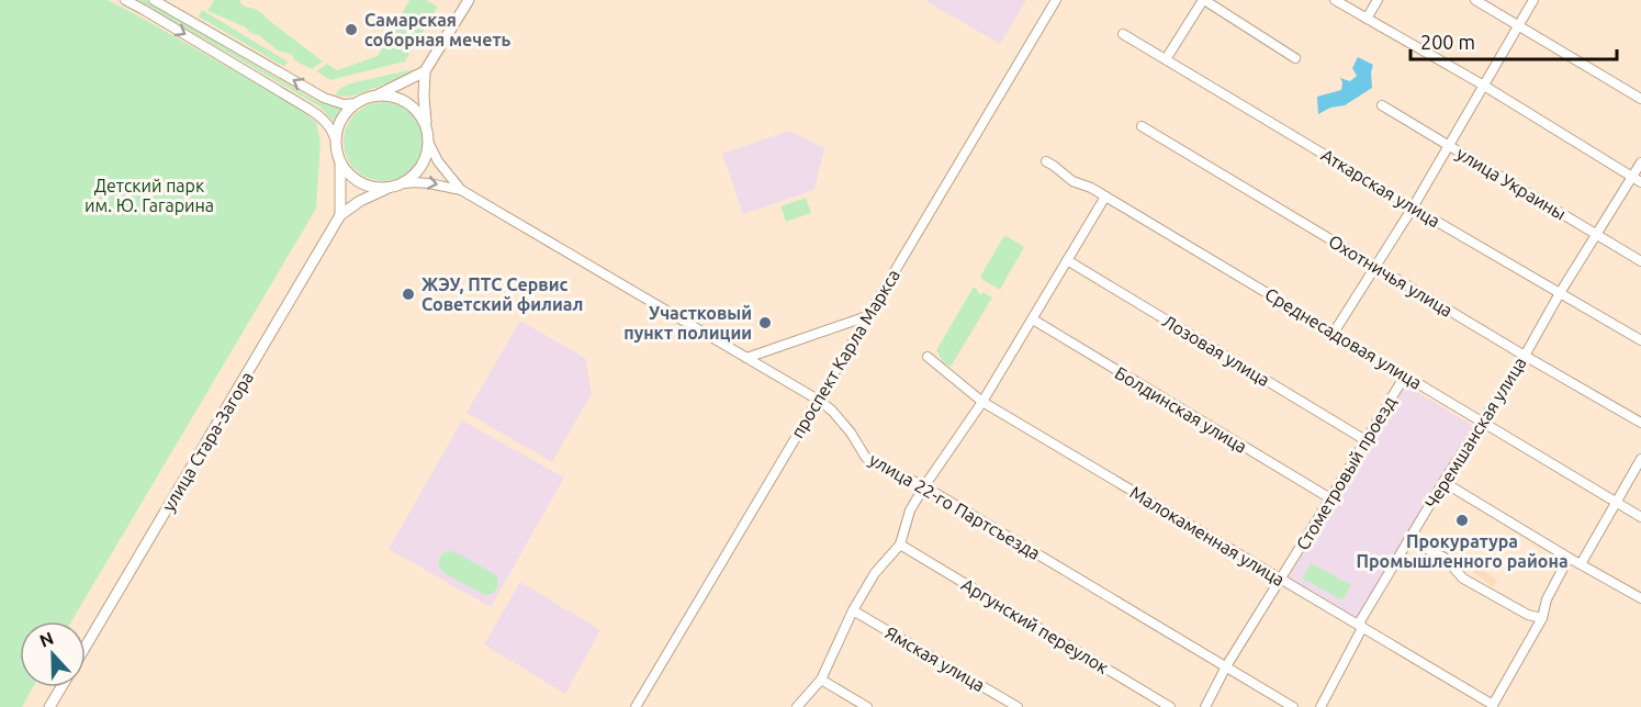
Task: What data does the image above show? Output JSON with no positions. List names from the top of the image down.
{
  "streets": {
    "main road": ["улица Стара-Загора"],
    "street": [
      "улица Украины",
      "Аткарская улица",
      "Охотничья улица",
      "Среднесадовая улица",
      "Лозовая улица",
      "проспект Карла Маркса",
      "Болдинская улица",
      "Черемшанская улица",
      "Стометровый проезд",
      "улица 22-го Партсъезда",
      "Малокаменная улица",
      "Аргунский переулок",
      "Ямская улица"
    ]
  },
  "crossings": [
    ["улица Украины", "Черемшанская улица"],
    ["Аткарская улица", "Черемшанская улица"],
    ["Охотничья улица", "Черемшанская улица"],
    ["Среднесадовая улица", "Черемшанская улица"],
    ["Среднесадовая улица", "Стометровый проезд"],
    ["Лозовая улица", "Стометровый проезд"],
    ["проспект Карла Маркса", "улица 22-го Партсъезда"],
    ["Болдинская улица", "Стометровый проезд"],
    ["Черемшанская улица", "Малокаменная улица"],
    ["улица Стара-Загора", "улица 22-го Партсъезда"],
    ["Стометровый проезд", "улица 22-го Партсъезда"],
    ["Стометровый проезд", "Малокаменная улица"]
  ],
  "parks": ["Детский парк им. Ю. Гагарина"],
  "places": [
    "Самарская соборная мечеть",
    "ЖЭУ, ПТС Сервис Советский филиал",
    "Участковый пункт полиции",
    "Прокуратура Промышленного района"
  ],
  "scale_bar": "200 m",
  "north": "top"
}
